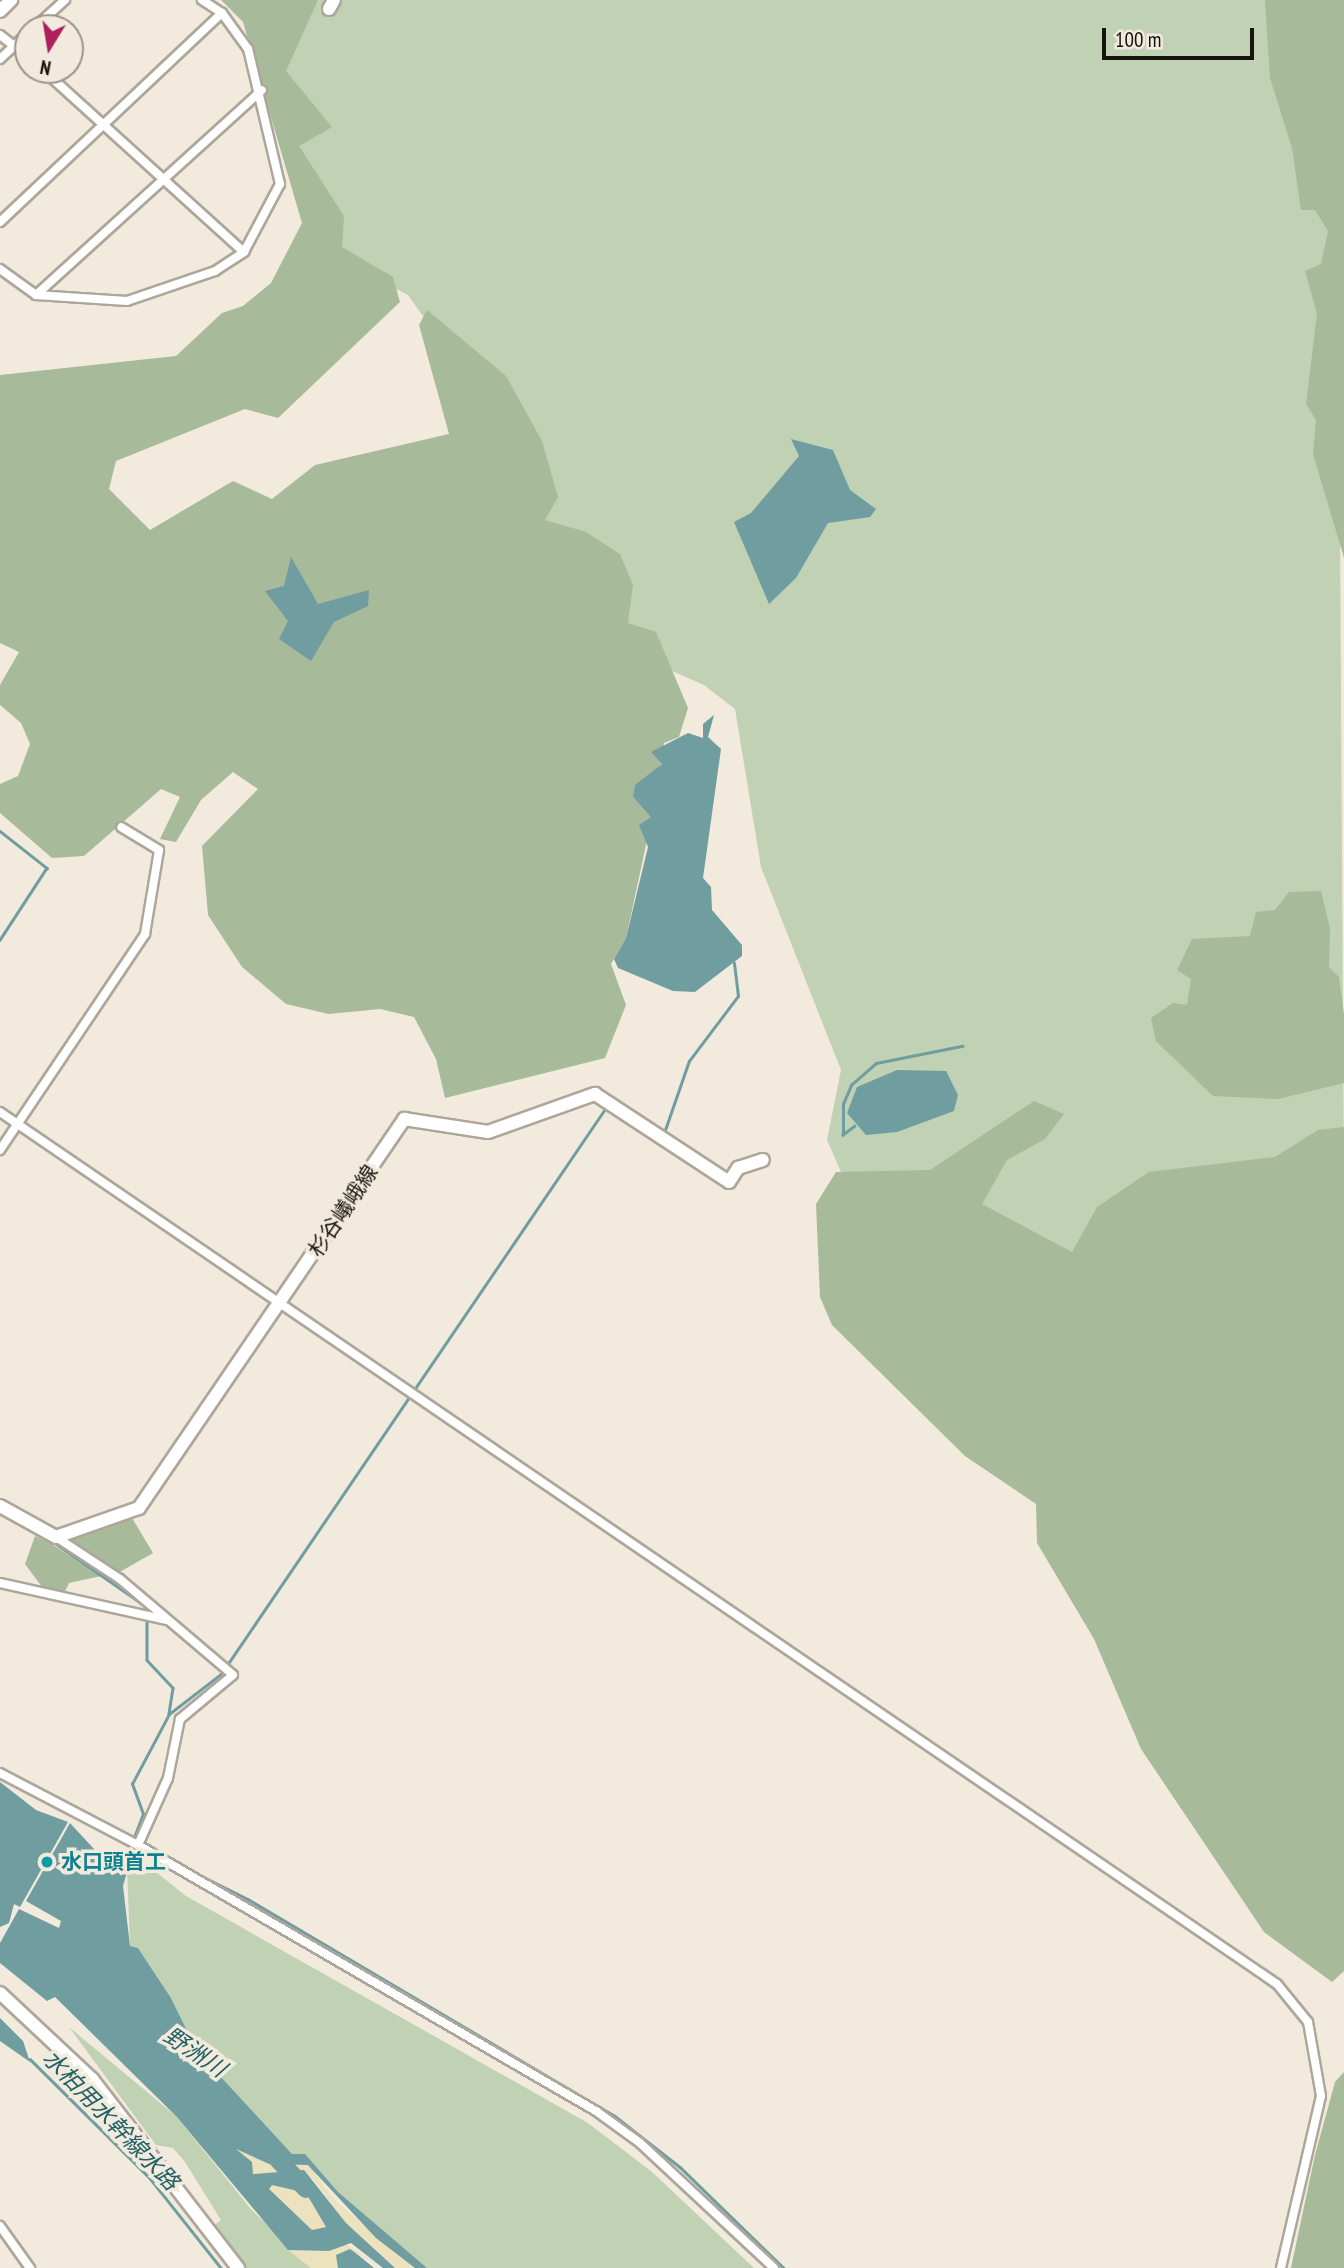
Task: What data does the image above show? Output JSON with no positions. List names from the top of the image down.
{
  "streets": {
    "main road": ["杉谷嶬峨線"]
  },
  "water": ["野洲川", "水柏用水幹線水路"],
  "places": ["水口頭首工"],
  "scale_bar": "100 m",
  "north": "bottom"
}
